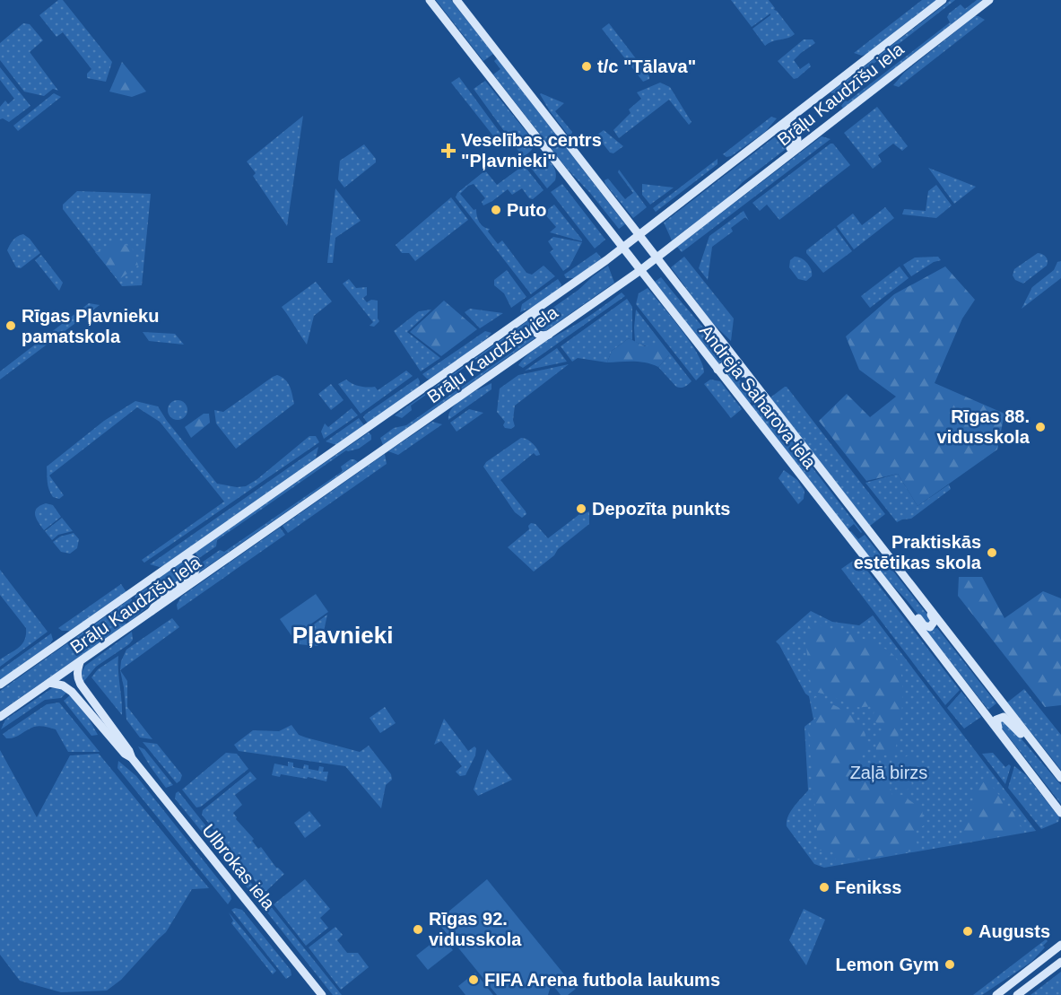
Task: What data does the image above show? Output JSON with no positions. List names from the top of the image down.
{
  "streets": {
    "street": ["Brāļu Kaudzīšu iela", "Andreja Saharova iela", "Ulbrokas iela"]
  },
  "crossings": [
    ["Brāļu Kaudzīšu iela", "Andreja Saharova iela"],
    ["Brāļu Kaudzīšu iela", "Ulbrokas iela"]
  ],
  "districts": ["Pļavnieki"],
  "parks": ["Zaļā birzs"],
  "places": {
    "other": [
      "t/c \"Tālava\"",
      "Puto",
      "Rīgas Pļavnieku pamatskola",
      "Rīgas 88. vidusskola",
      "Depozīta punkts",
      "Praktiskās estētikas skola",
      "Fenikss",
      "Rīgas 92. vidusskola",
      "Augusts",
      "Lemon Gym",
      "FIFA Arena futbola laukums"
    ],
    "health": ["Veselības centrs \"Pļavnieki\""]
  }
}
